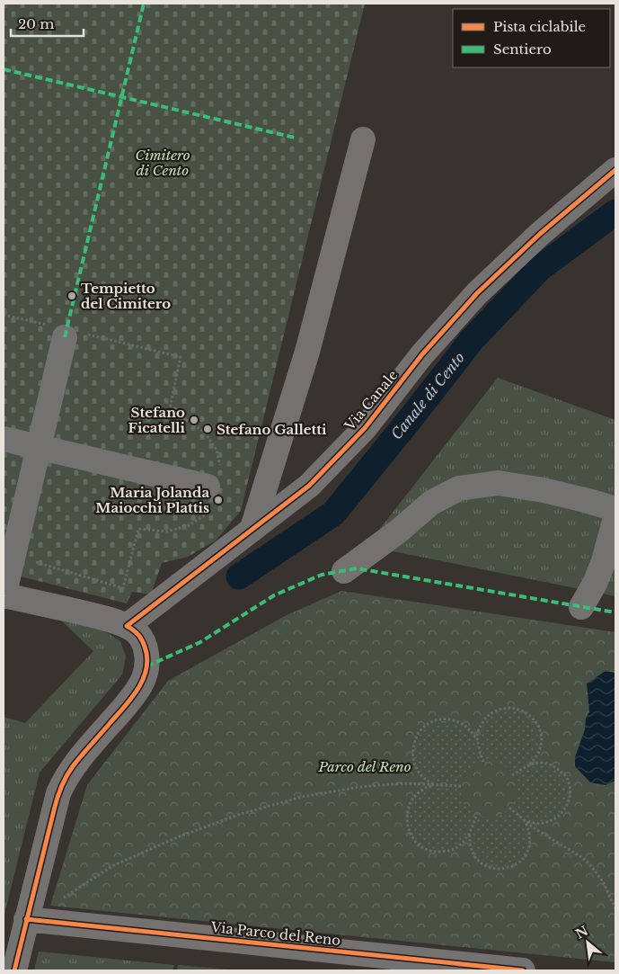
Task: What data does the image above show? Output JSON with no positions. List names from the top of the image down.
{
  "streets": {
    "street": ["Via Canale", "Via Parco del Reno"]
  },
  "water": ["Canale di Cento"],
  "parks": ["Cimitero di Cento", "Parco del Reno"],
  "places": [
    "Tempietto del Cimitero",
    "Stefano Ficatelli",
    "Stefano Galletti",
    "Maria Jolanda Maiocchi Plattis"
  ],
  "legend": ["Pista ciclabile", "Sentiero"],
  "scale_bar": "20 m",
  "north": "top left"
}
